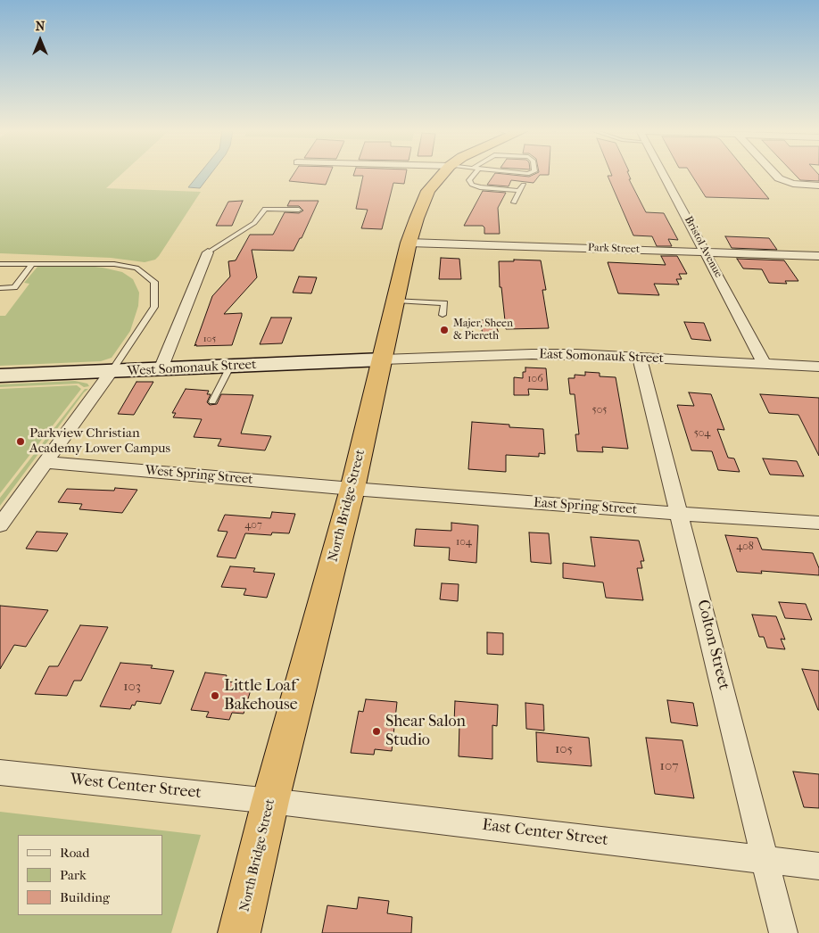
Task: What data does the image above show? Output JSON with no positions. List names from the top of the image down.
{
  "streets": {
    "highway": ["North Bridge Street"],
    "street": [
      "Bristol Avenue",
      "Park Street",
      "East Somonauk Street",
      "West Somonauk Street",
      "West Spring Street",
      "East Spring Street",
      "Colton Street",
      "West Center Street",
      "East Center Street"
    ]
  },
  "crossings": [
    ["Bristol Avenue", "Park Street"],
    ["Bristol Avenue", "East Somonauk Street"],
    ["Park Street", "North Bridge Street"],
    ["East Somonauk Street", "West Somonauk Street"],
    ["East Somonauk Street", "North Bridge Street"],
    ["East Somonauk Street", "Colton Street"],
    ["West Somonauk Street", "North Bridge Street"],
    ["West Spring Street", "North Bridge Street"],
    ["West Spring Street", "East Spring Street"],
    ["North Bridge Street", "East Spring Street"],
    ["North Bridge Street", "West Center Street"],
    ["North Bridge Street", "East Center Street"],
    ["East Spring Street", "Colton Street"],
    ["Colton Street", "East Center Street"],
    ["West Center Street", "East Center Street"]
  ],
  "places": [
    "Majer, Sheen & Piereth",
    "Parkview Christian Academy Lower Campus",
    "Little Loaf Bakehouse",
    "Shear Salon Studio"
  ],
  "house_numbers": [
    "105",
    "106",
    "505",
    "504",
    "407",
    "104",
    "408",
    "103",
    "105",
    "107"
  ],
  "legend": ["Road", "Park", "Building"],
  "north": "top"
}
